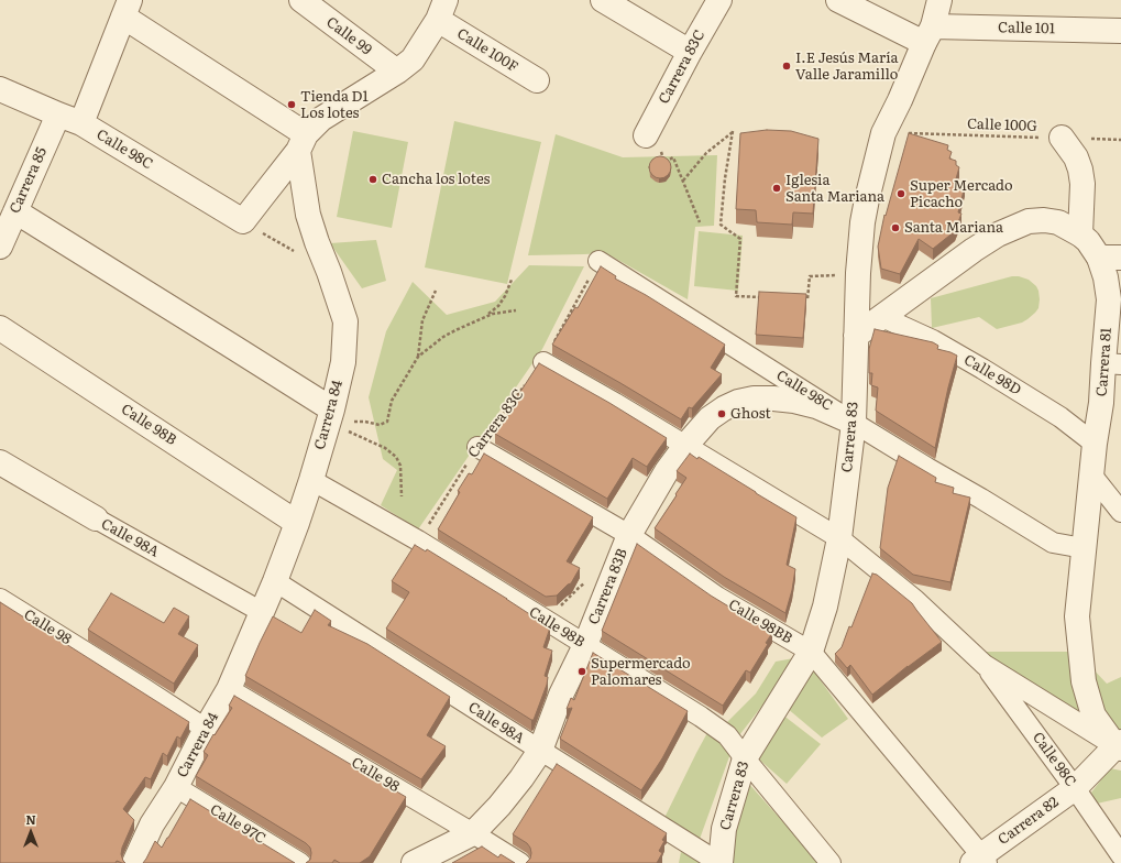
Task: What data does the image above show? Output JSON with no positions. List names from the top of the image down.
{
  "streets": {
    "street": [
      "Calle 101",
      "Calle 99",
      "Calle 100F",
      "Carrera 83C",
      "Calle 98C",
      "Carrera 85",
      "Carrera 81",
      "Calle 98D",
      "Carrera 84",
      "Calle 98B",
      "Carrera 83",
      "Calle 98A",
      "Carrera 83B",
      "Calle 98BB",
      "Calle 98",
      "Carrera 82",
      "Calle 97C"
    ],
    "path": ["Calle 100G"]
  },
  "crossings": [
    ["Calle 101", "Carrera 83"],
    ["Carrera 83C", "Calle 98C"],
    ["Carrera 83C", "Calle 98B"],
    ["Carrera 83C", "Calle 98BB"],
    ["Calle 100G", "Carrera 83"],
    ["Calle 98C", "Carrera 85"],
    ["Calle 98C", "Carrera 81"],
    ["Calle 98C", "Carrera 83"],
    ["Calle 98C", "Carrera 83B"],
    ["Calle 98C", "Carrera 82"],
    ["Carrera 81", "Calle 98D"],
    ["Carrera 81", "Carrera 83"],
    ["Carrera 81", "Carrera 82"],
    ["Carrera 84", "Calle 98B"],
    ["Carrera 84", "Calle 98A"],
    ["Carrera 84", "Calle 98"],
    ["Carrera 84", "Calle 97C"],
    ["Calle 98B", "Carrera 83"],
    ["Calle 98B", "Carrera 83B"],
    ["Carrera 83", "Calle 98A"],
    ["Carrera 83", "Carrera 83B"],
    ["Carrera 83", "Calle 98BB"],
    ["Calle 98A", "Carrera 83B"],
    ["Carrera 83B", "Calle 98BB"],
    ["Carrera 83B", "Calle 98"],
    ["Calle 98BB", "Carrera 82"]
  ],
  "places": [
    "I.E Jesús María Valle Jaramillo",
    "Tienda D1 Los lotes",
    "Cancha los lotes",
    "Iglesia Santa Mariana",
    "Super Mercado Picacho",
    "Santa Mariana",
    "Ghost",
    "Supermercado Palomares"
  ],
  "north": "top"
}
